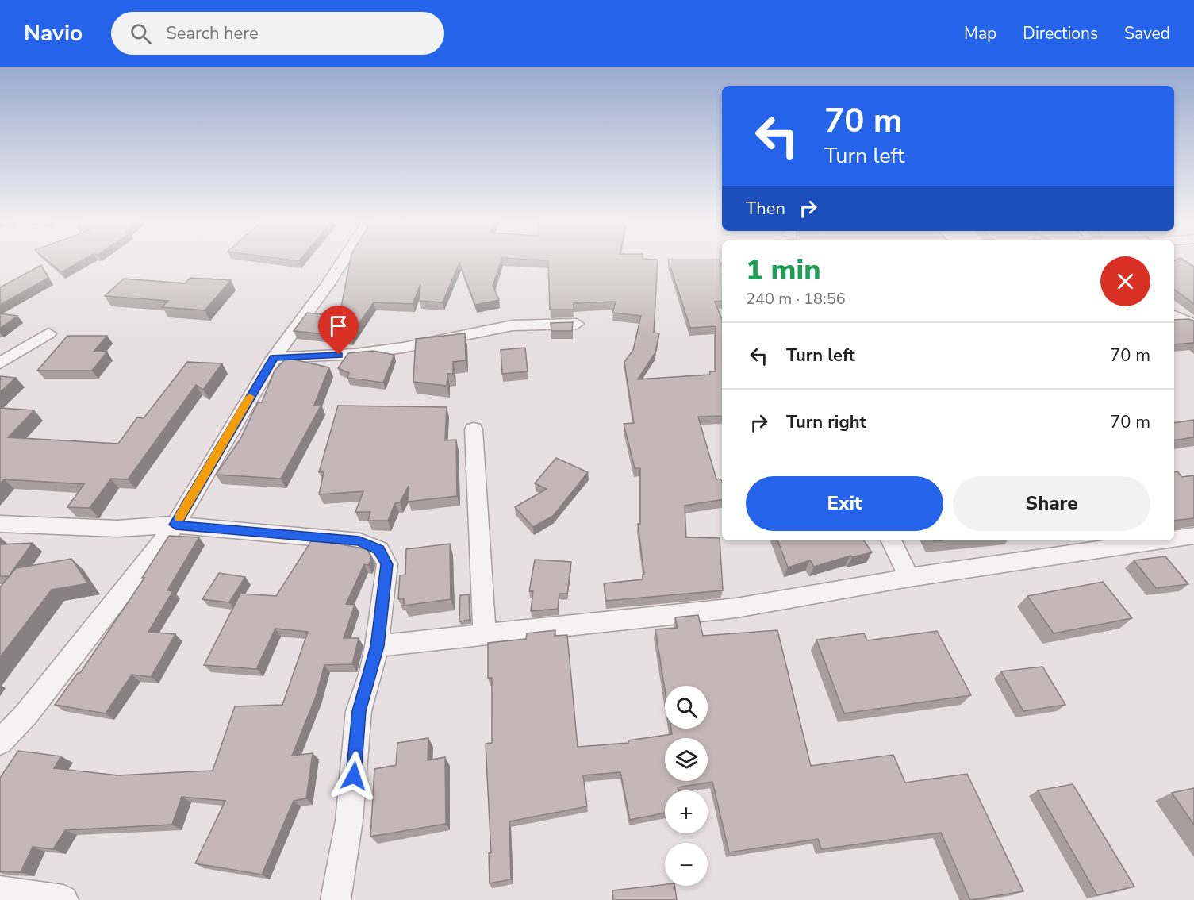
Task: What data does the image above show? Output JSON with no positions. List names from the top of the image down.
{
  "page": {
    "header": "Navio",
    "search": "Search here",
    "nav": ["Map", "Directions", "Saved"],
    "turn": ["70 m", "Turn left"],
    "then": "Then",
    "heading": ["1 min", "240 m · 18:56"],
    "list": [
      {
        "name": "Turn left",
        "value": "70 m"
      },
      {
        "name": "Turn right",
        "value": "70 m"
      }
    ],
    "buttons": ["Exit", "Share"],
    "map_buttons": ["+", "−"]
  }
}
